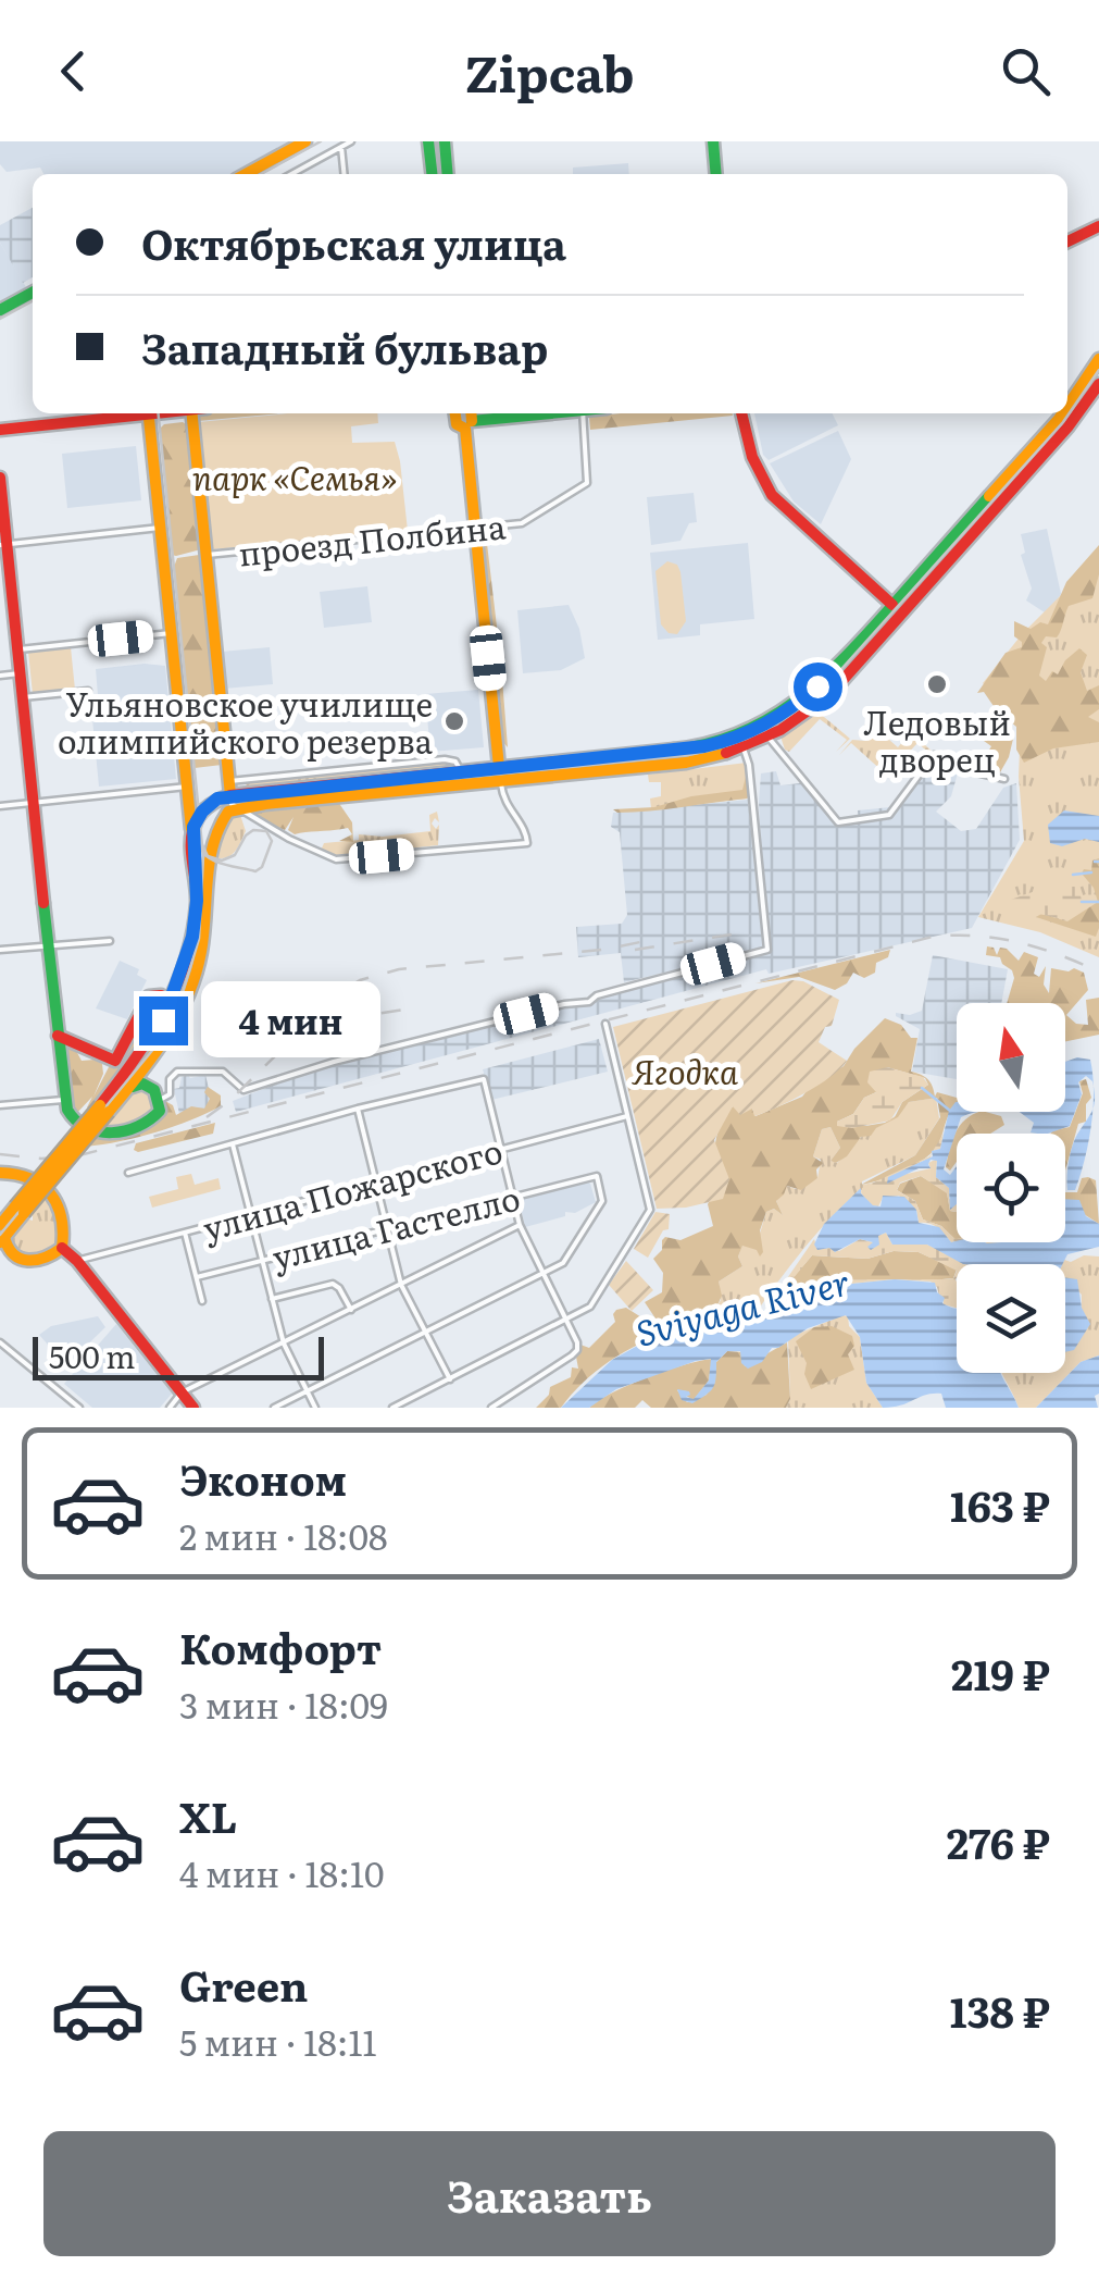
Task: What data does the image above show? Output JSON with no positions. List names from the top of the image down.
{
  "streets": {
    "street": ["проезд Полбина", "улица Пожарского", "улица Гастелло"]
  },
  "water": ["Sviyaga River"],
  "parks": ["парк «Семья»", "Ягодка"],
  "places": ["Ледовый дворец", "Ульяновское училище олимпийского резерва"],
  "scale_bar": "500 m",
  "north": "top",
  "page": {
    "header": "Zipcab",
    "banner": ["Октябрьская улица", "Западный бульвар"],
    "bubble": "4 мин",
    "scale": "500 m",
    "list": [
      {
        "name": "Эконом",
        "note": "2 мин · 18:08",
        "value": "163 ₽"
      },
      {
        "name": "Комфорт",
        "note": "3 мин · 18:09",
        "value": "219 ₽"
      },
      {
        "name": "XL",
        "note": "4 мин · 18:10",
        "value": "276 ₽"
      },
      {
        "name": "Green",
        "note": "5 мин · 18:11",
        "value": "138 ₽"
      }
    ],
    "buttons": "Заказать"
  }
}
